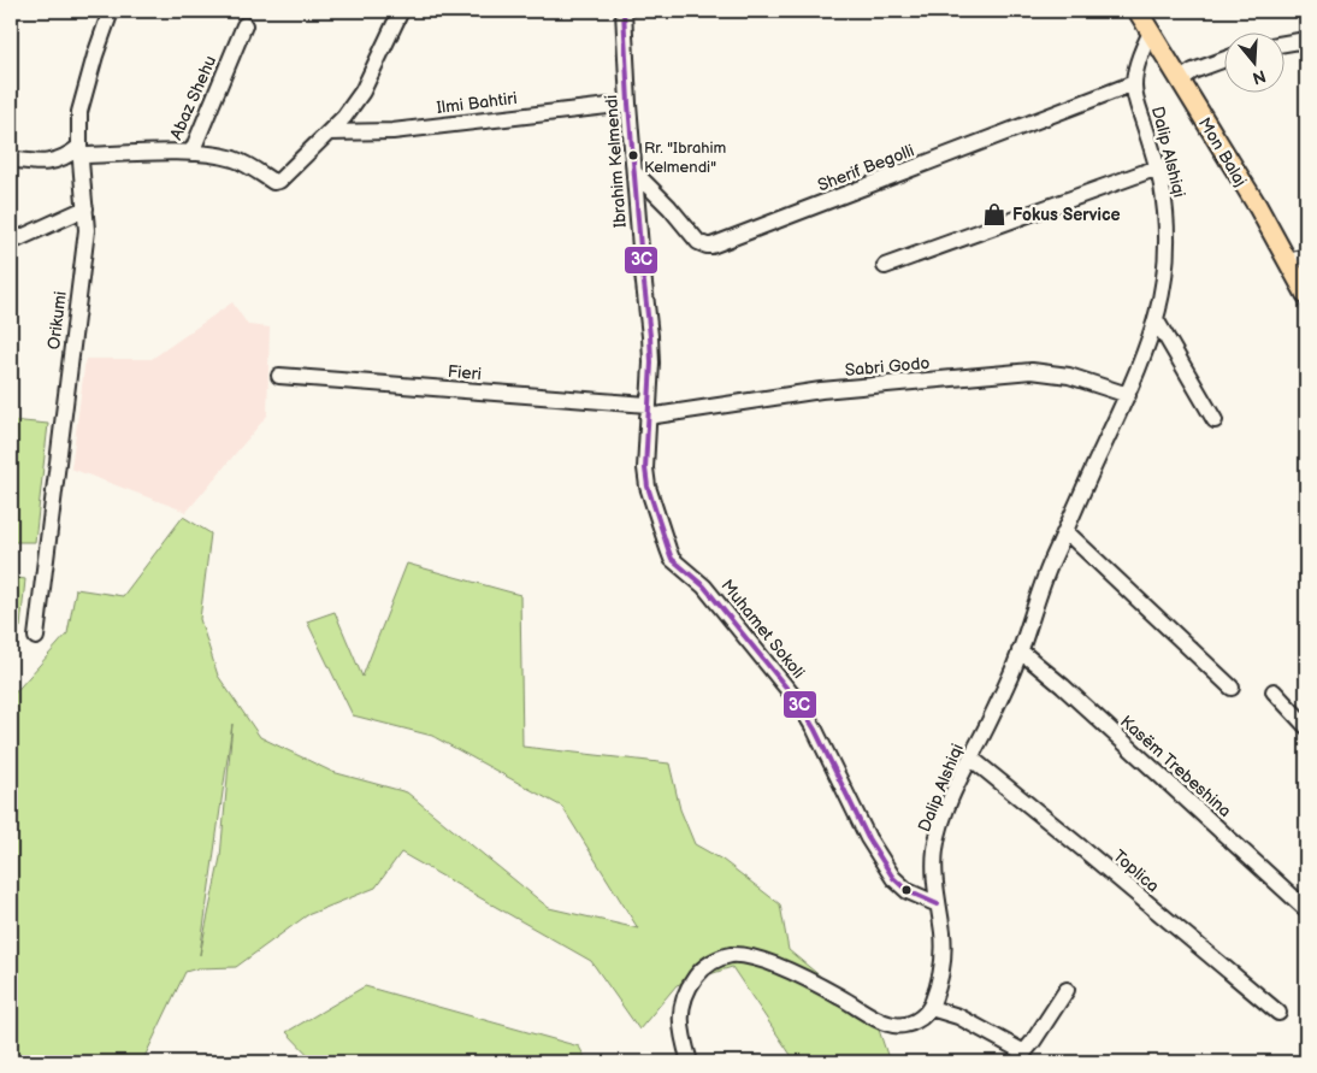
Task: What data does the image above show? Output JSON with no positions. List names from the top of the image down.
{
  "streets": {
    "main road": ["Mon Balaj"],
    "street": [
      "Abaz Shehu",
      "Ilmi Bahtiri",
      "Dalip Alshiqi",
      "Ibrahim Kelmendi",
      "Sherif Begolli",
      "Orikumi",
      "Sabri Godo",
      "Fieri",
      "Muhamet Sokoli",
      "Kasëm Trebeshina",
      "Toplica"
    ]
  },
  "crossings": [
    ["Abaz Shehu", "Orikumi"],
    ["Ilmi Bahtiri", "Ibrahim Kelmendi"],
    ["Dalip Alshiqi", "Mon Balaj"],
    ["Dalip Alshiqi", "Sherif Begolli"],
    ["Dalip Alshiqi", "Sabri Godo"],
    ["Dalip Alshiqi", "Muhamet Sokoli"],
    ["Dalip Alshiqi", "Kasëm Trebeshina"],
    ["Dalip Alshiqi", "Toplica"],
    ["Ibrahim Kelmendi", "Sherif Begolli"],
    ["Ibrahim Kelmendi", "Sabri Godo"],
    ["Ibrahim Kelmendi", "Fieri"],
    ["Ibrahim Kelmendi", "Muhamet Sokoli"],
    ["Sabri Godo", "Fieri"],
    ["Sabri Godo", "Muhamet Sokoli"],
    ["Fieri", "Muhamet Sokoli"]
  ],
  "places": {
    "other": ["Rr. \"Ibrahim Kelmendi\""],
    "shop": ["Fokus Service"]
  },
  "lines": ["transit line 3C"],
  "north": "bottom"
}
